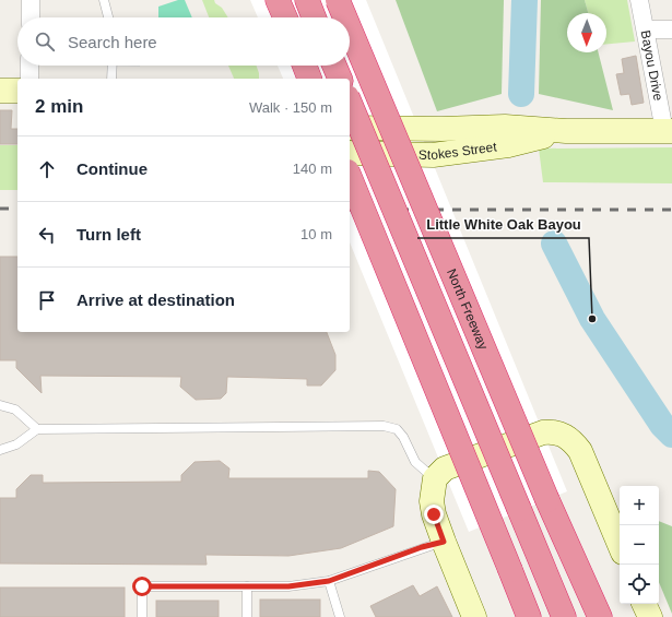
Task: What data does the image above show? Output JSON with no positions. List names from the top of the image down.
{
  "streets": {
    "highway": ["North Freeway"],
    "street": ["Bayou Drive", "Stokes Street"]
  },
  "crossings": [
    ["Bayou Drive", "Stokes Street"]
  ],
  "places": ["Little White Oak Bayou"],
  "north": "bottom",
  "page": {
    "search": "Search here",
    "heading": ["2 min", "Walk · 150 m"],
    "list": [
      ["Continue", "140 m"],
      ["Turn left", "10 m"],
      "Arrive at destination"
    ],
    "map_buttons": ["+", "−"]
  }
}
